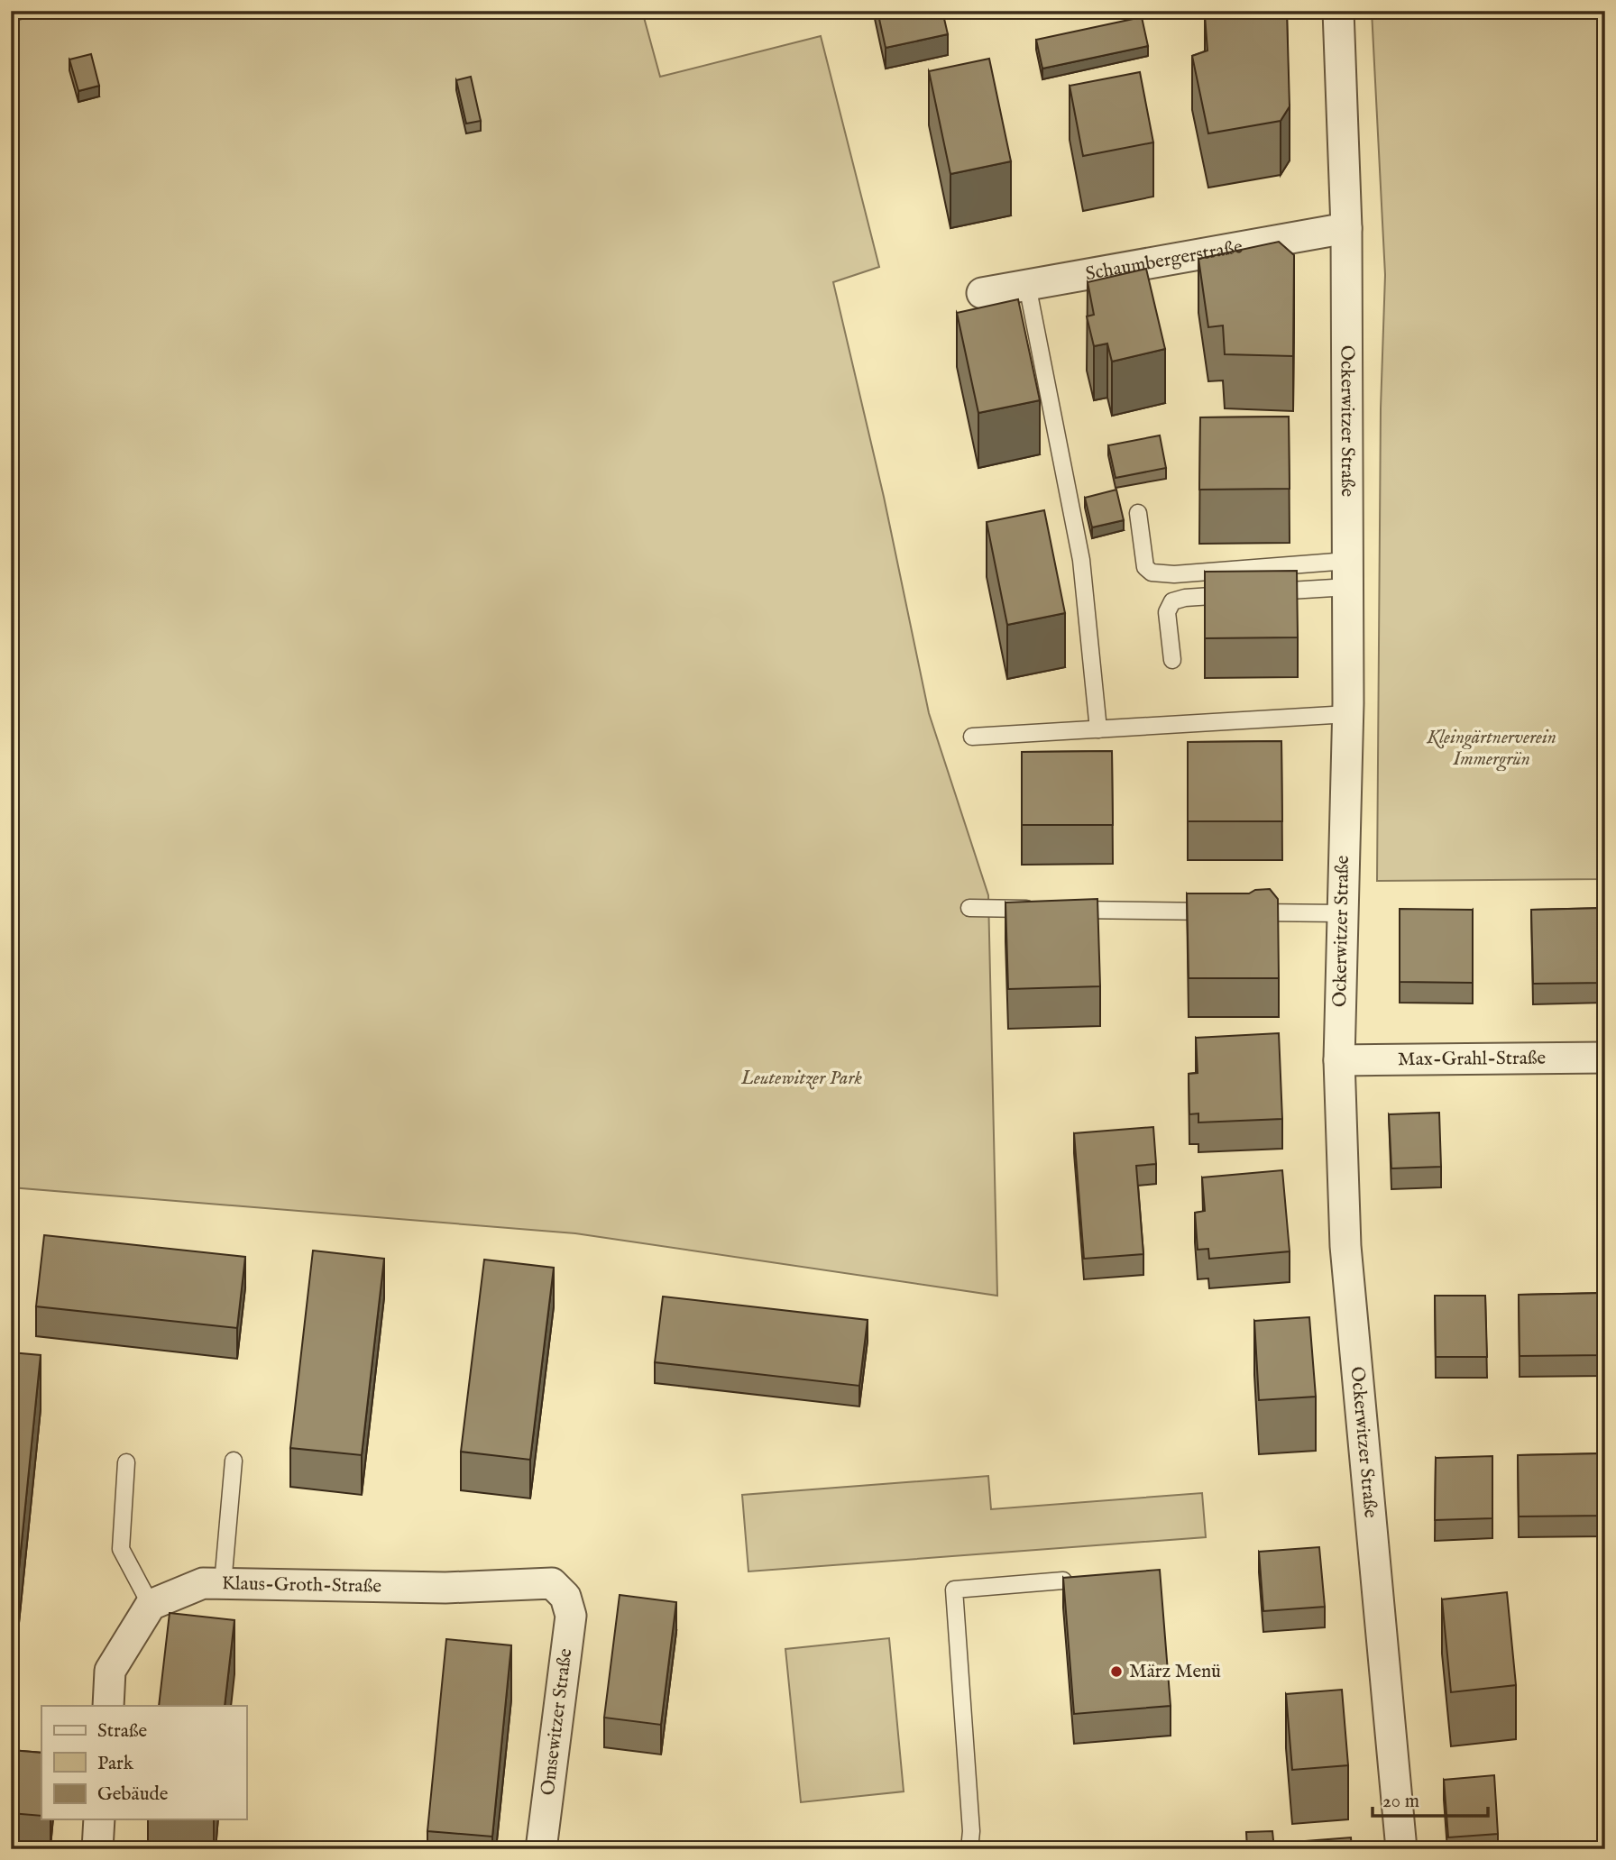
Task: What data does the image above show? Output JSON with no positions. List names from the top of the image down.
{
  "streets": {
    "street": [
      "Schaumbergerstraße",
      "Ockerwitzer Straße",
      "Max-Grahl-Straße",
      "Klaus-Groth-Straße",
      "Omsewitzer Straße"
    ]
  },
  "crossings": [
    ["Schaumbergerstraße", "Ockerwitzer Straße"],
    ["Ockerwitzer Straße", "Max-Grahl-Straße"],
    ["Klaus-Groth-Straße", "Omsewitzer Straße"]
  ],
  "parks": ["Kleingärtnerverein Immergrün", "Leutewitzer Park"],
  "places": ["März Menü"],
  "legend": ["Straße", "Park", "Gebäude"],
  "scale_bar": "20 m"
}
